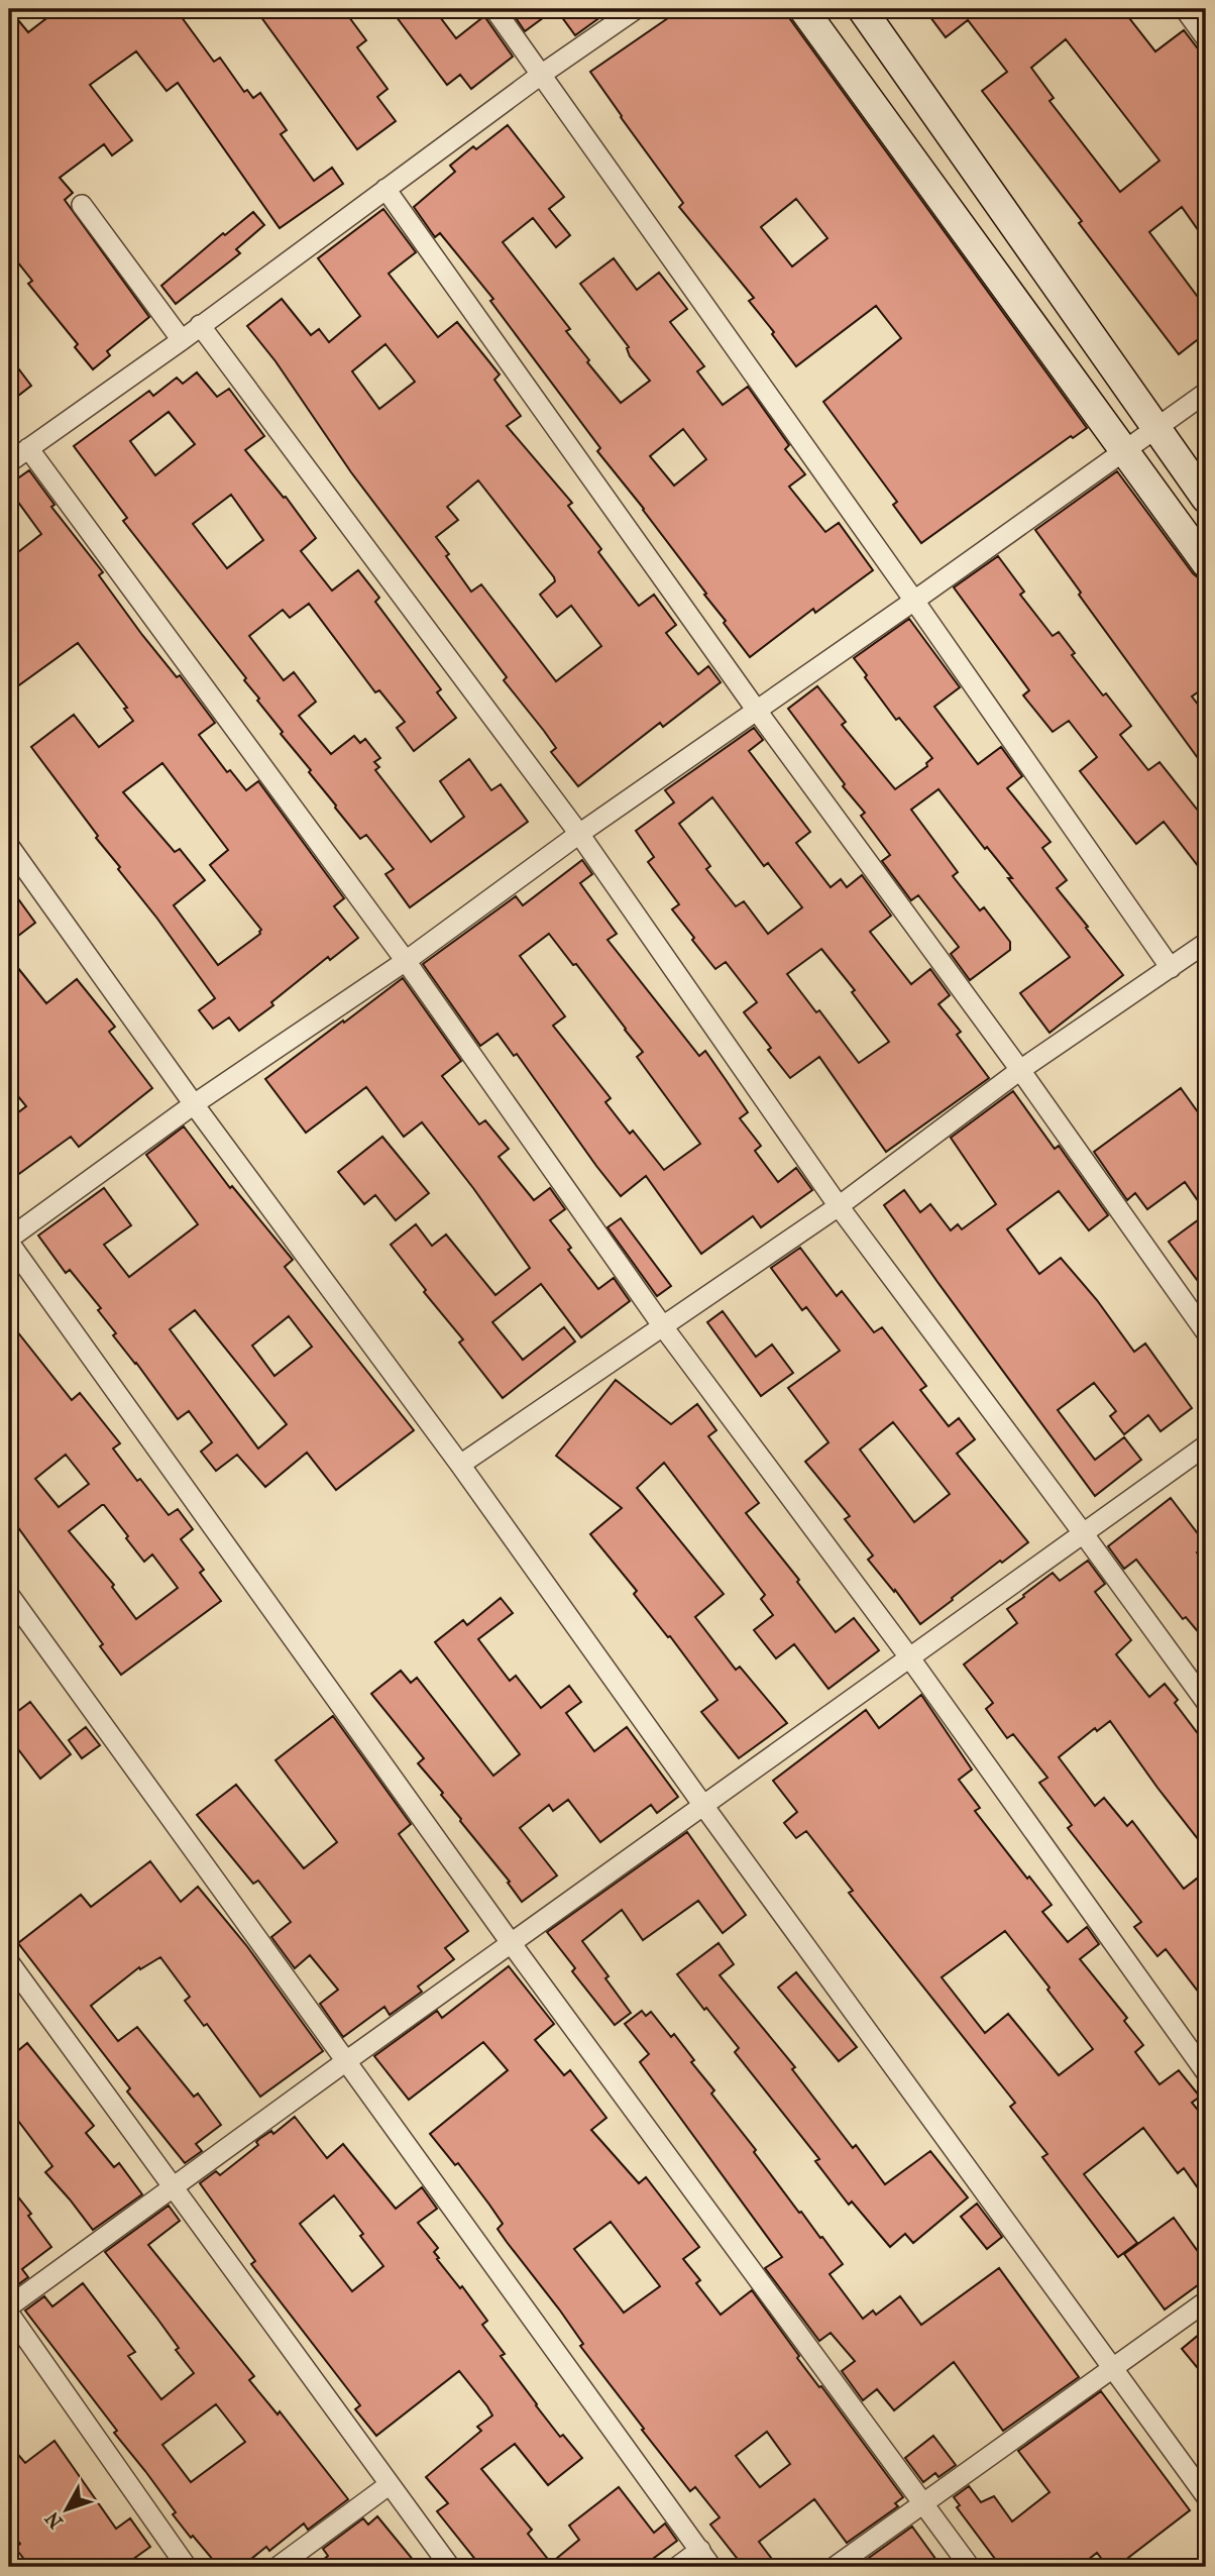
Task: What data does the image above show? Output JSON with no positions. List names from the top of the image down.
{
  "north": "bottom left"
}
